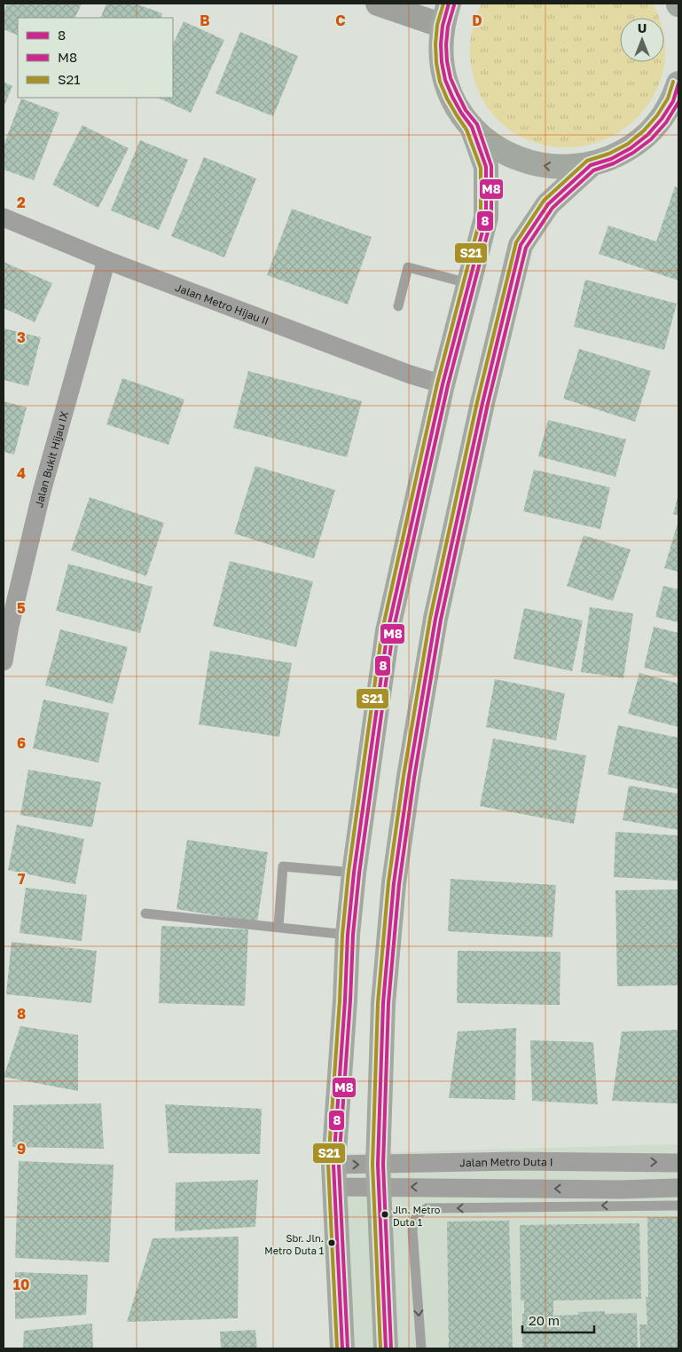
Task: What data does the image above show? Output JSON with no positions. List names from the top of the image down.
{
  "streets": {
    "street": ["Jalan Metro Hijau II", "Jalan Bukit Hijau IX", "Jalan Metro Duta I"]
  },
  "crossings": [
    ["Jalan Metro Hijau II", "Jalan Bukit Hijau IX"]
  ],
  "places": ["Jln. Metro Duta 1", "Sbr. Jln. Metro Duta 1"],
  "lines": ["transit line 8", "transit line S21", "transit line M8"],
  "legend": ["8", "M8", "S21"],
  "scale_bar": "20 m",
  "north": "top",
  "grid": {
    "columns": ["B", "C", "D"],
    "rows": [
      "2",
      "3",
      "4",
      "5",
      "6",
      "7",
      "8",
      "9",
      "10"
    ]
  }
}
